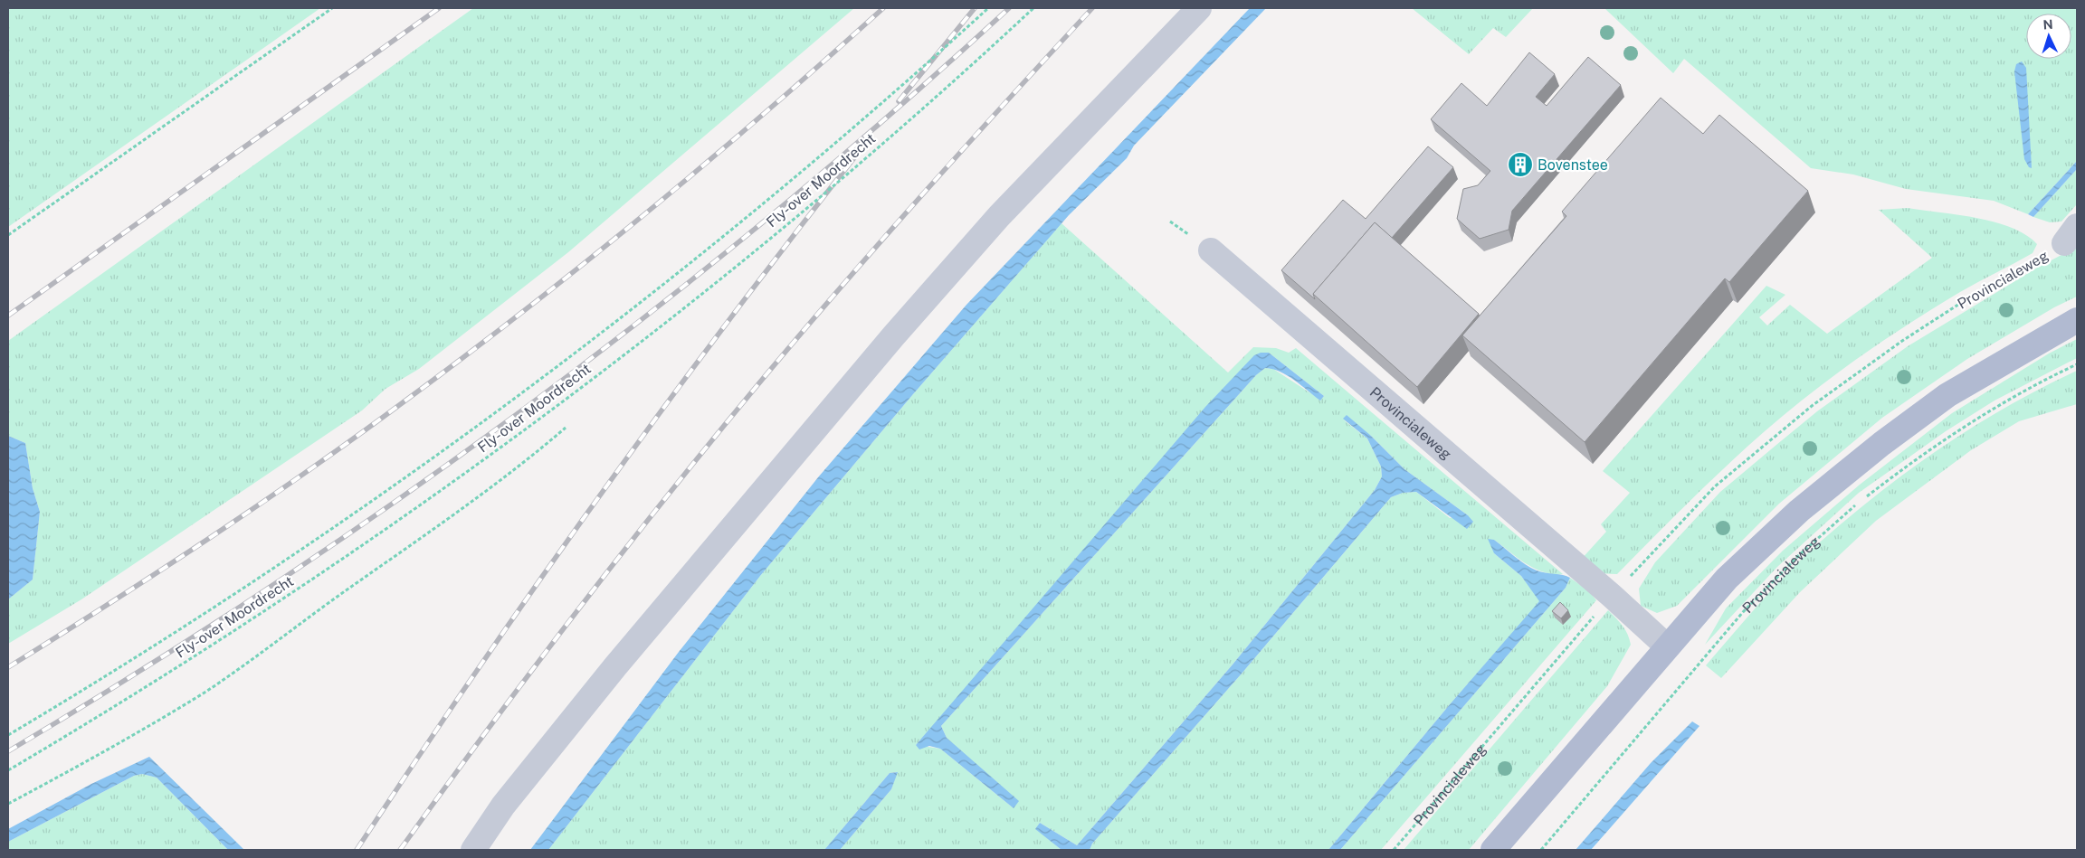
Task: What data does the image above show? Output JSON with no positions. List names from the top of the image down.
{
  "streets": {
    "lane": ["Provincialeweg"],
    "path": ["Fly-over Moordrecht"]
  },
  "places": {
    "building": ["Bovenstee"]
  },
  "north": "top"
}
